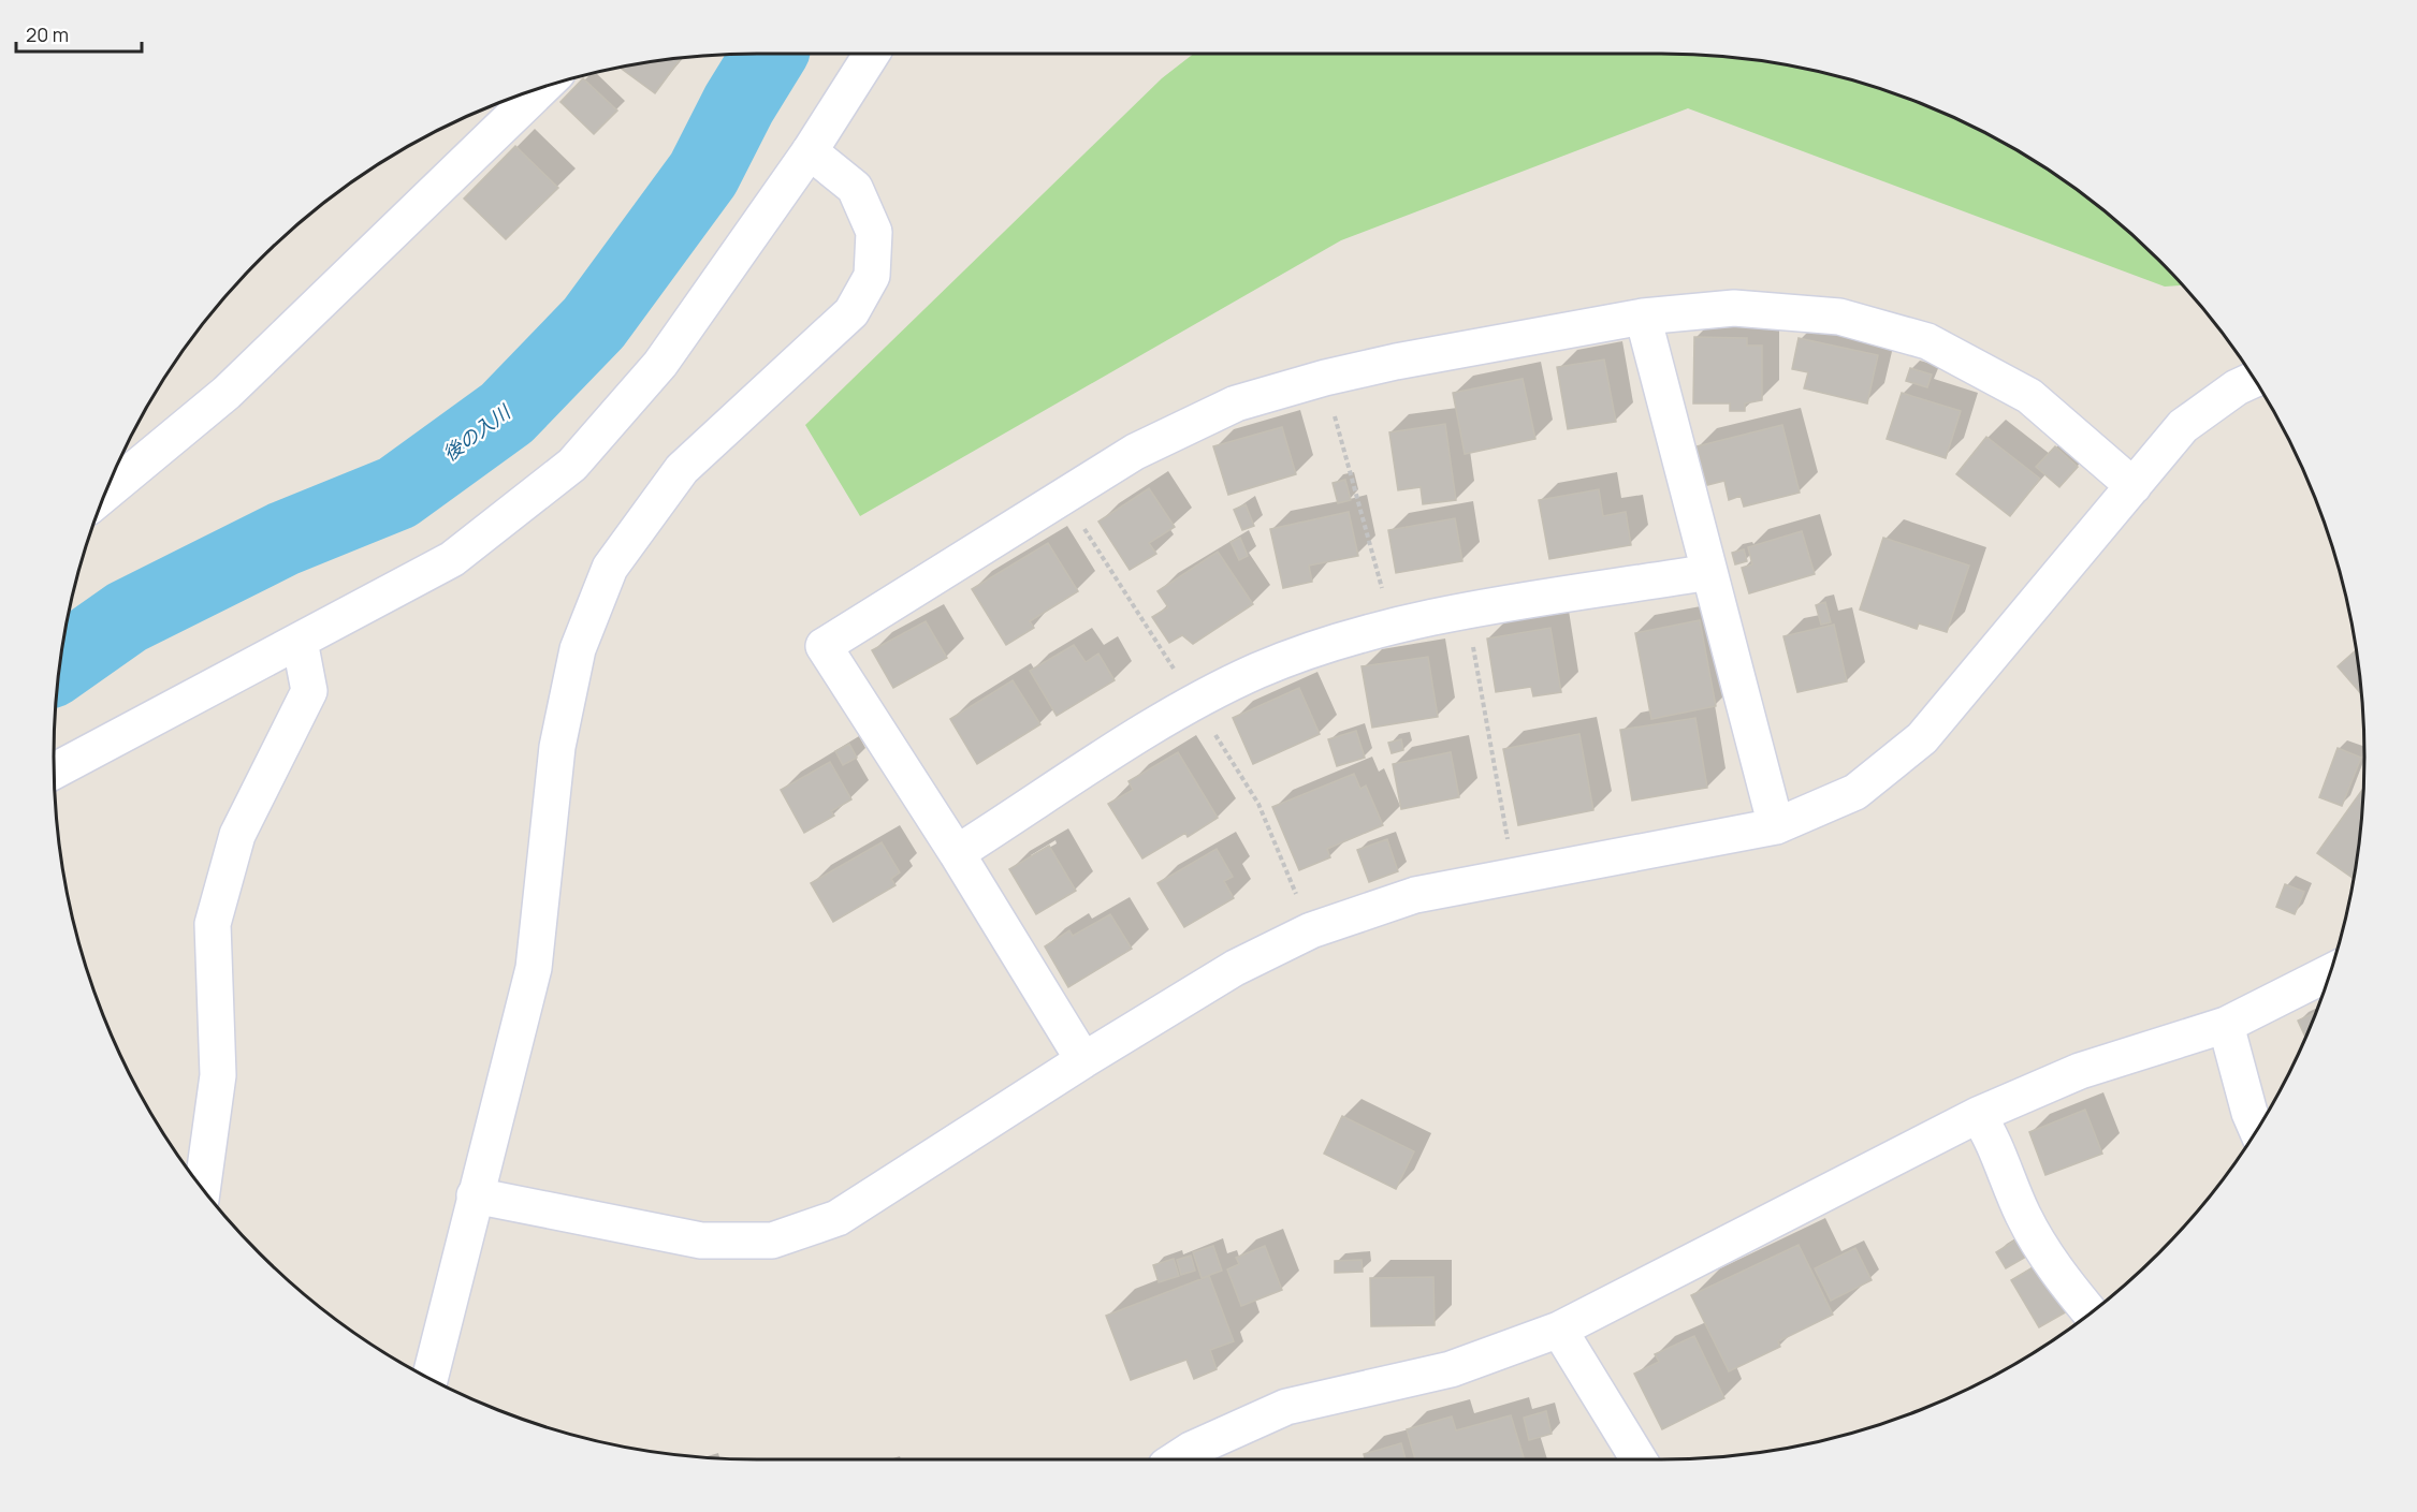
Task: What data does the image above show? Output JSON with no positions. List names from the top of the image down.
{
  "water": ["後の入川"],
  "scale_bar": "20 m"
}
